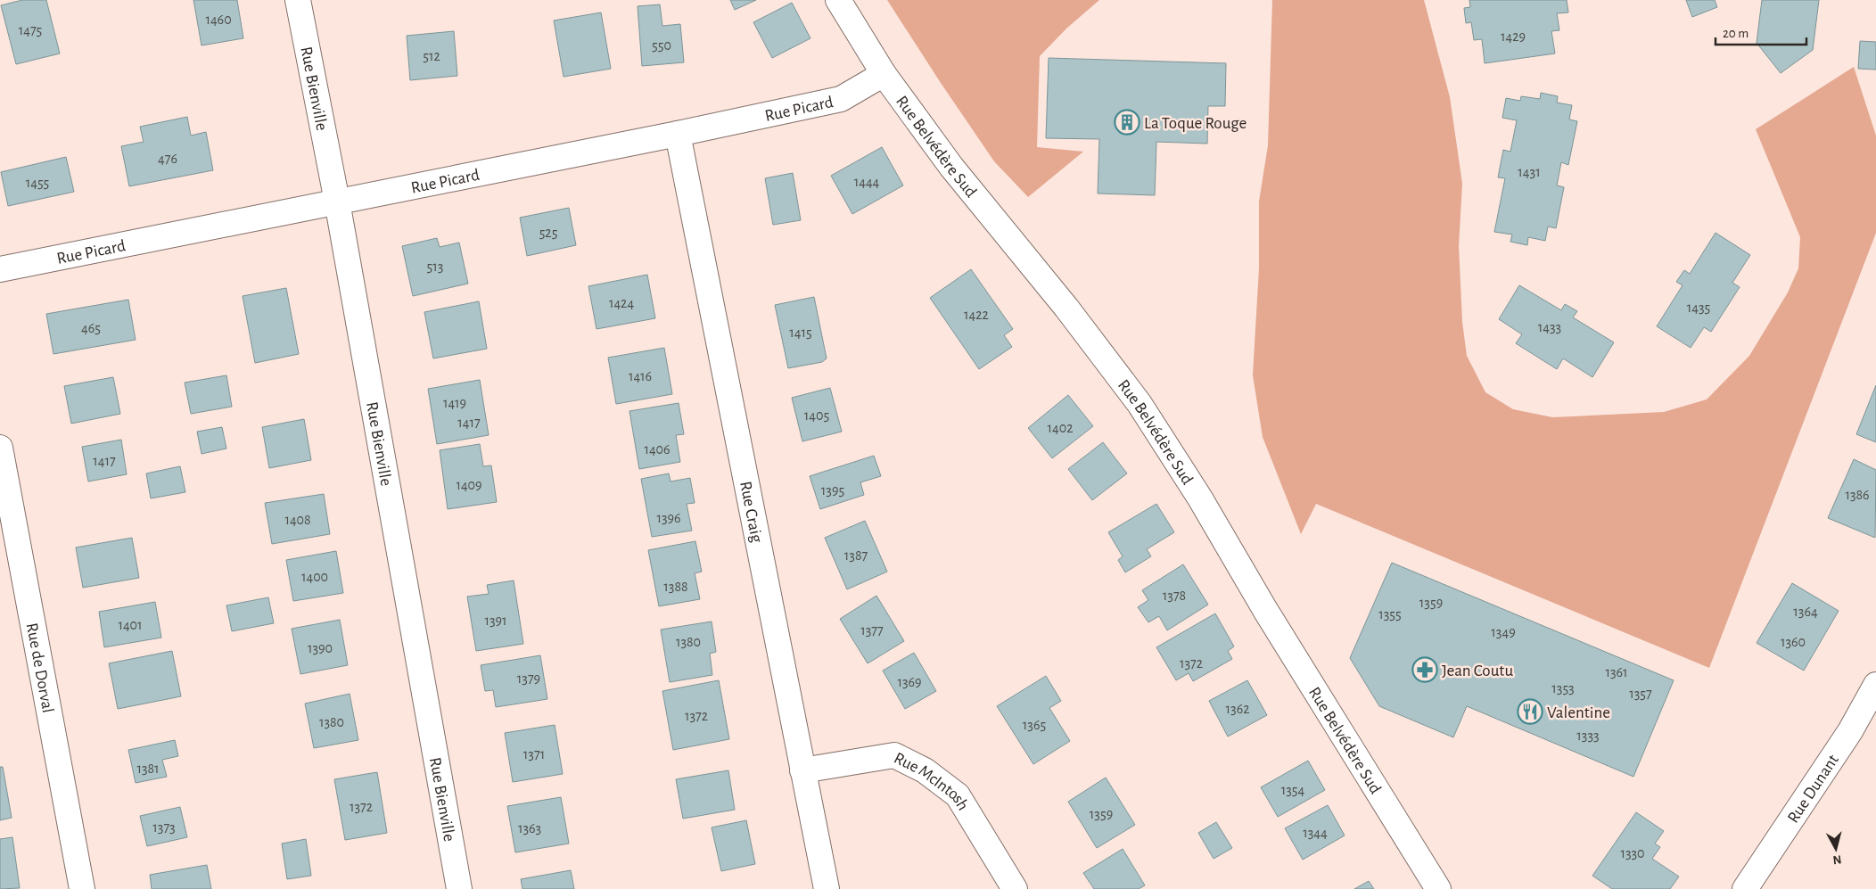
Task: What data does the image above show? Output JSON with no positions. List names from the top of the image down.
{
  "streets": {
    "street": [
      "Rue Bienville",
      "Rue Picard",
      "Rue Belvédère Sud",
      "Rue Craig",
      "Rue de Dorval",
      "Rue McIntosh",
      "Rue Dunant"
    ]
  },
  "crossings": [
    ["Rue Bienville", "Rue Picard"],
    ["Rue Picard", "Rue Belvédère Sud"],
    ["Rue Picard", "Rue Craig"],
    ["Rue Craig", "Rue McIntosh"]
  ],
  "places": {
    "building": ["La Toque Rouge"],
    "pharmacy": ["Jean Coutu"],
    "restaurant": ["Valentine"]
  },
  "house_numbers": [
    "1460",
    "1475",
    "1429",
    "550",
    "512",
    "476",
    "1431",
    "1444",
    "1455",
    "525",
    "513",
    "1424",
    "1435",
    "1422",
    "1433",
    "465",
    "1415",
    "1416",
    "1419",
    "1405",
    "1417",
    "1402",
    "1406",
    "1417",
    "1409",
    "1395",
    "1386",
    "1396",
    "1408",
    "1387",
    "1400",
    "1388",
    "1378",
    "1359",
    "1364",
    "1355",
    "1391",
    "1401",
    "1377",
    "1349",
    "1380",
    "1360",
    "1390",
    "1372",
    "1361",
    "1379",
    "1369",
    "1353",
    "1357",
    "1362",
    "1372",
    "1380",
    "1365",
    "1333",
    "1371",
    "1381",
    "1354",
    "1372",
    "1359",
    "1373",
    "1363",
    "1344",
    "1330"
  ],
  "scale_bar": "20 m",
  "north": "bottom"
}
